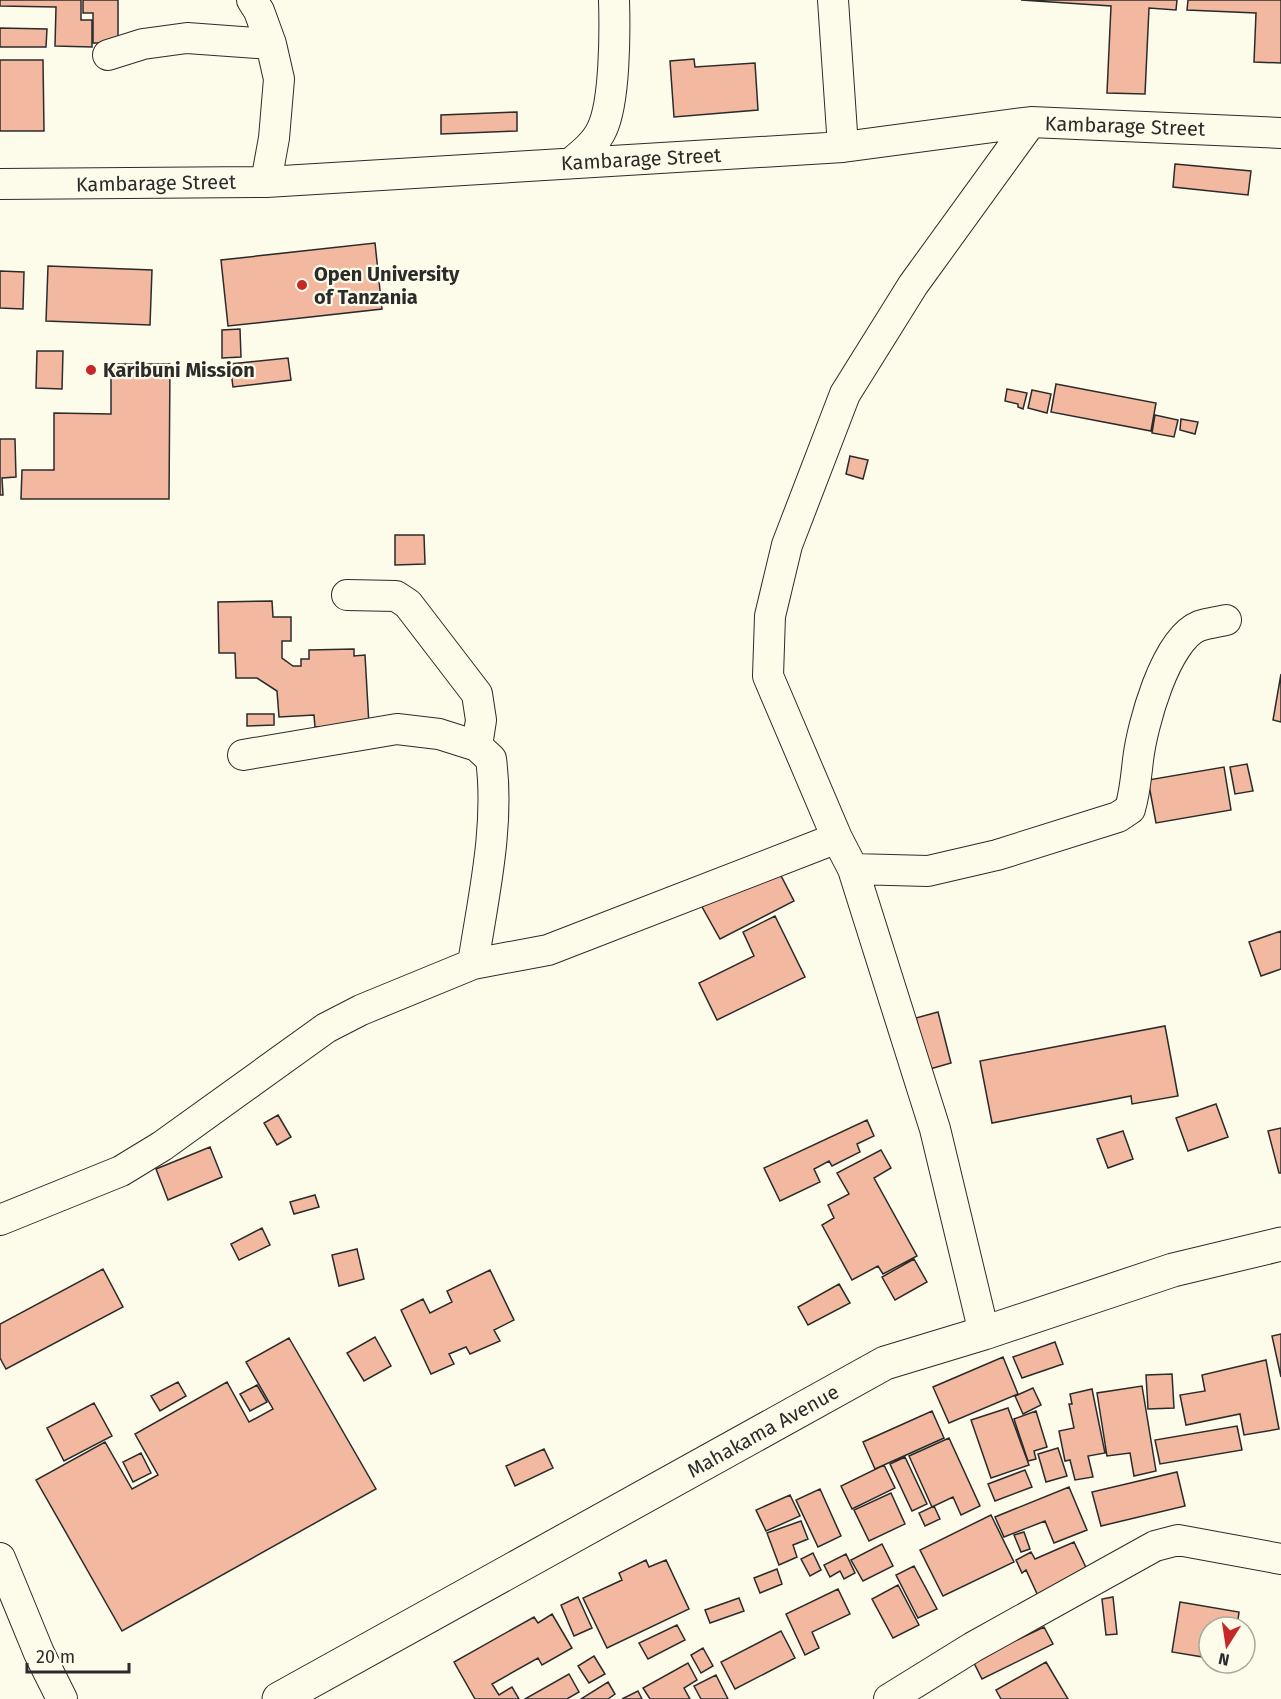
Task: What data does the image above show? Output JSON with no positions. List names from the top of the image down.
{
  "streets": {
    "street": ["Kambarage Street", "Mahakama Avenue"]
  },
  "places": ["Open University of Tanzania", "Karibuni Mission"],
  "scale_bar": "20 m",
  "north": "bottom"
}
